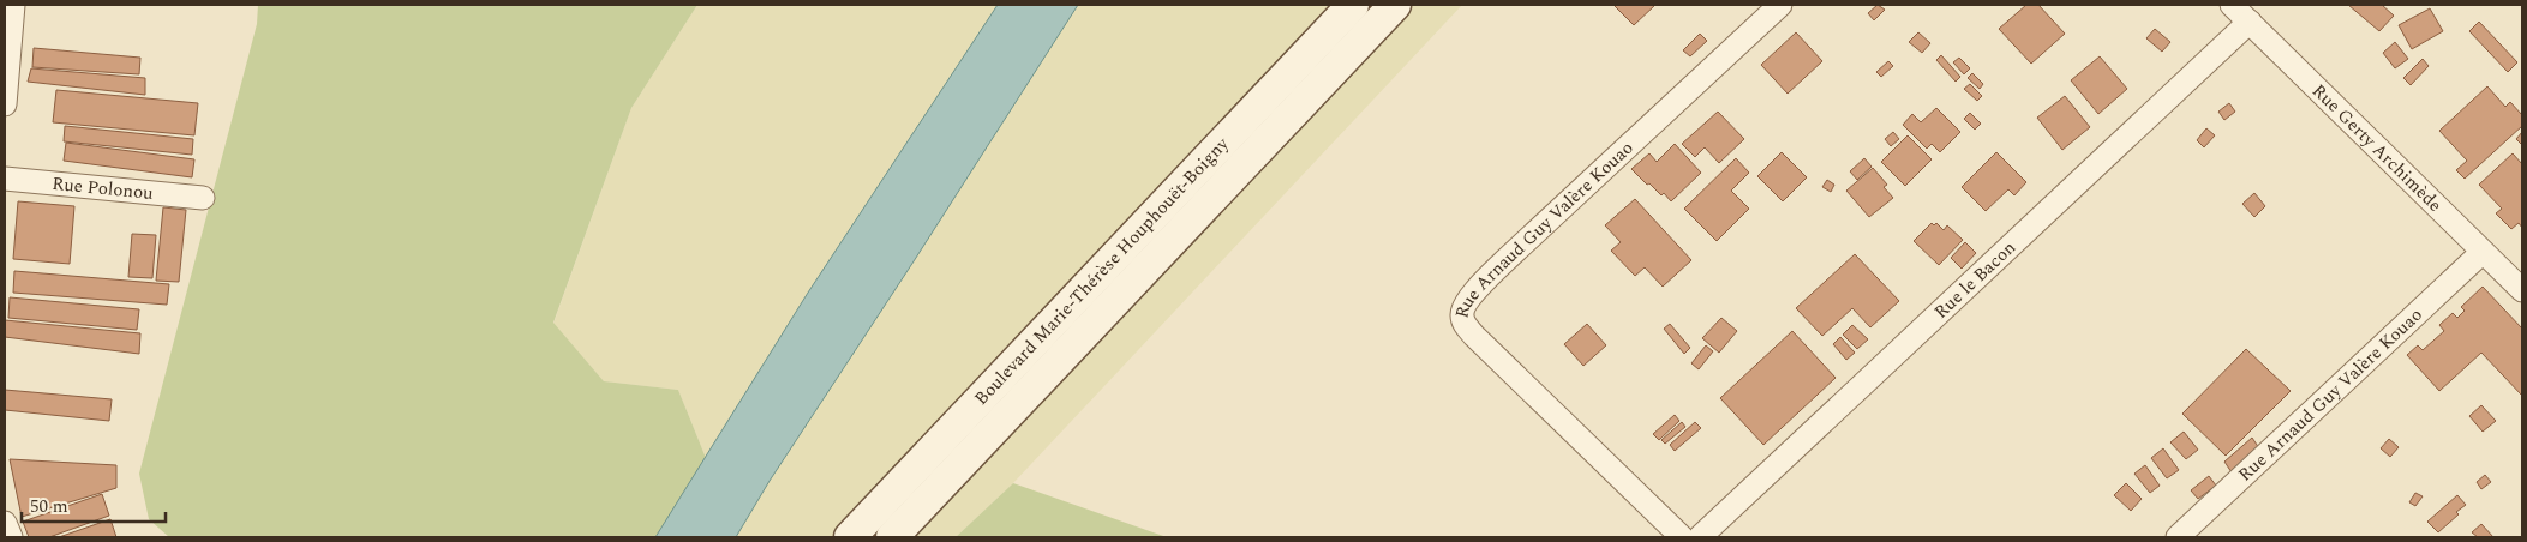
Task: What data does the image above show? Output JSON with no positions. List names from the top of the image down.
{
  "streets": {
    "main road": ["Boulevard Marie-Thérèse Houphouët-Boigny"],
    "street": [
      "Rue Gerty Archimède",
      "Rue Polonou",
      "Rue Arnaud Guy Valère Kouao",
      "Rue le Bacon"
    ]
  },
  "crossings": [
    ["Rue Gerty Archimède", "Rue Arnaud Guy Valère Kouao"],
    ["Rue Gerty Archimède", "Rue le Bacon"]
  ],
  "scale_bar": "50 m"
}
